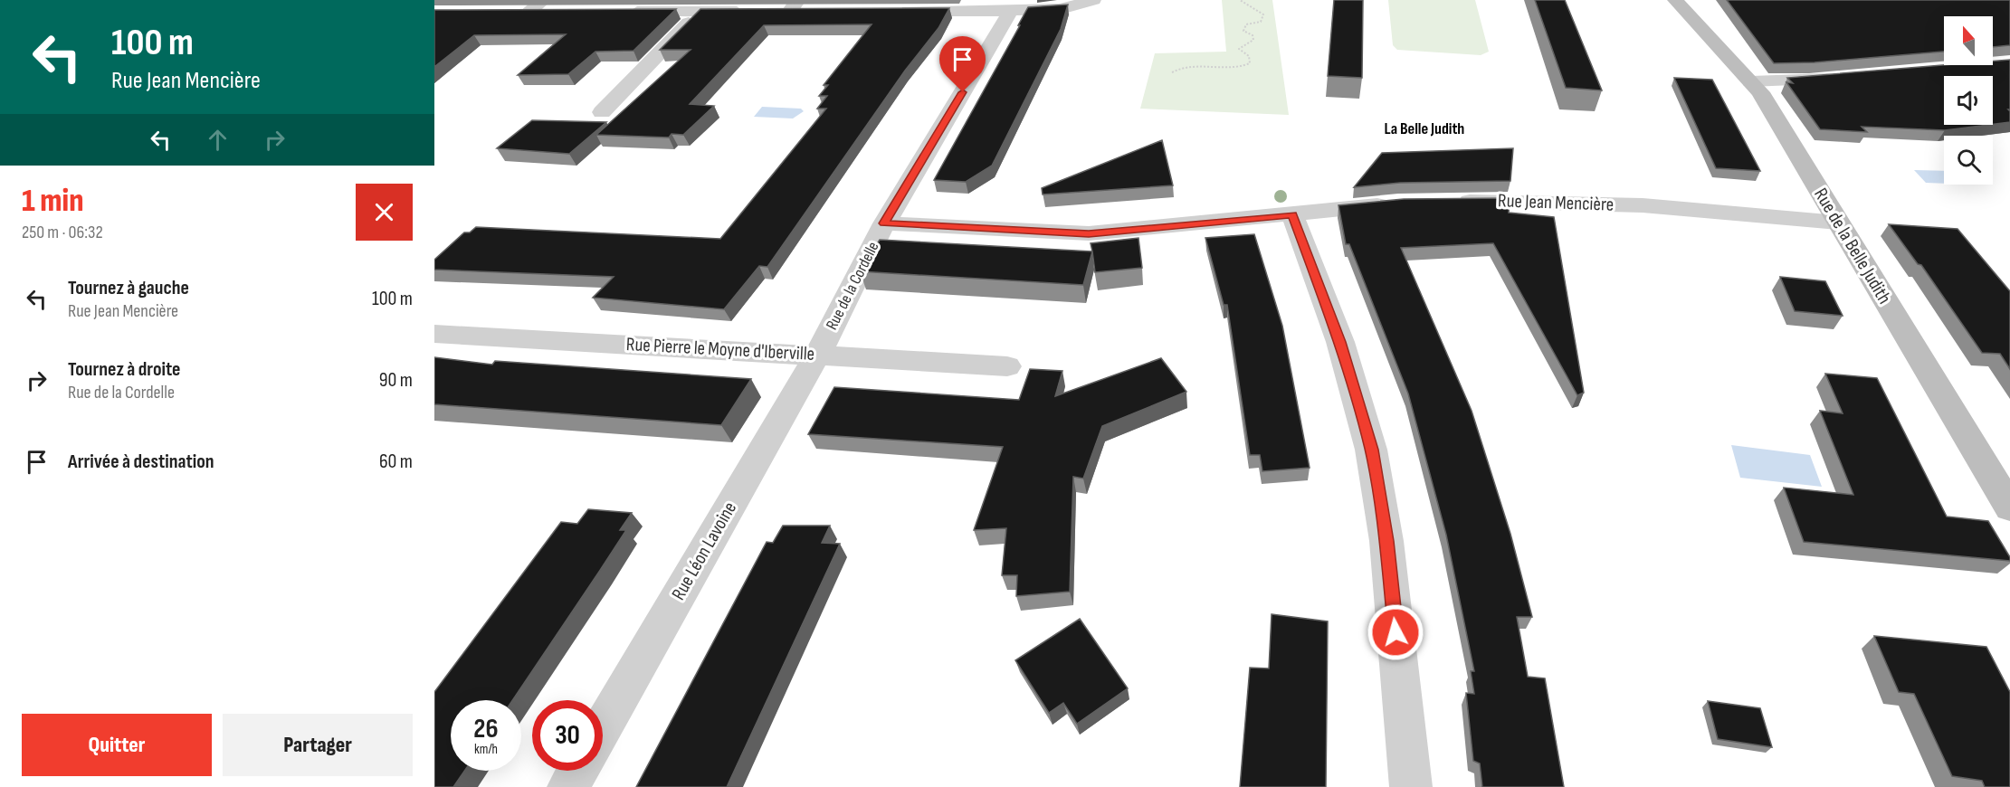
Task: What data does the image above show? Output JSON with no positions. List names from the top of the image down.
{
  "streets": {
    "street": [
      "Rue Jean Mencière",
      "Rue de la Belle Judith",
      "Rue de la Cordelle",
      "Rue Pierre le Moyne d'Iberville",
      "Rue Léon Lavoine"
    ]
  },
  "crossings": [
    ["Rue Jean Mencière", "Rue de la Belle Judith"],
    ["Rue de la Cordelle", "Rue Pierre le Moyne d'Iberville"],
    ["Rue de la Cordelle", "Rue Léon Lavoine"],
    ["Rue Pierre le Moyne d'Iberville", "Rue Léon Lavoine"]
  ],
  "districts": ["La Belle Judith"],
  "north": "top",
  "page": {
    "turn": ["100 m", "Rue Jean Mencière"],
    "heading": ["1 min", "250 m · 06:32"],
    "list": [
      {
        "name": "Tournez à gauche",
        "note": "Rue Jean Mencière",
        "value": "100 m"
      },
      {
        "name": "Tournez à droite",
        "note": "Rue de la Cordelle",
        "value": "90 m"
      },
      {
        "name": "Arrivée à destination",
        "value": "60 m"
      }
    ],
    "speed": "26 km/h",
    "limit": "30",
    "buttons": ["Quitter", "Partager"]
  }
}
